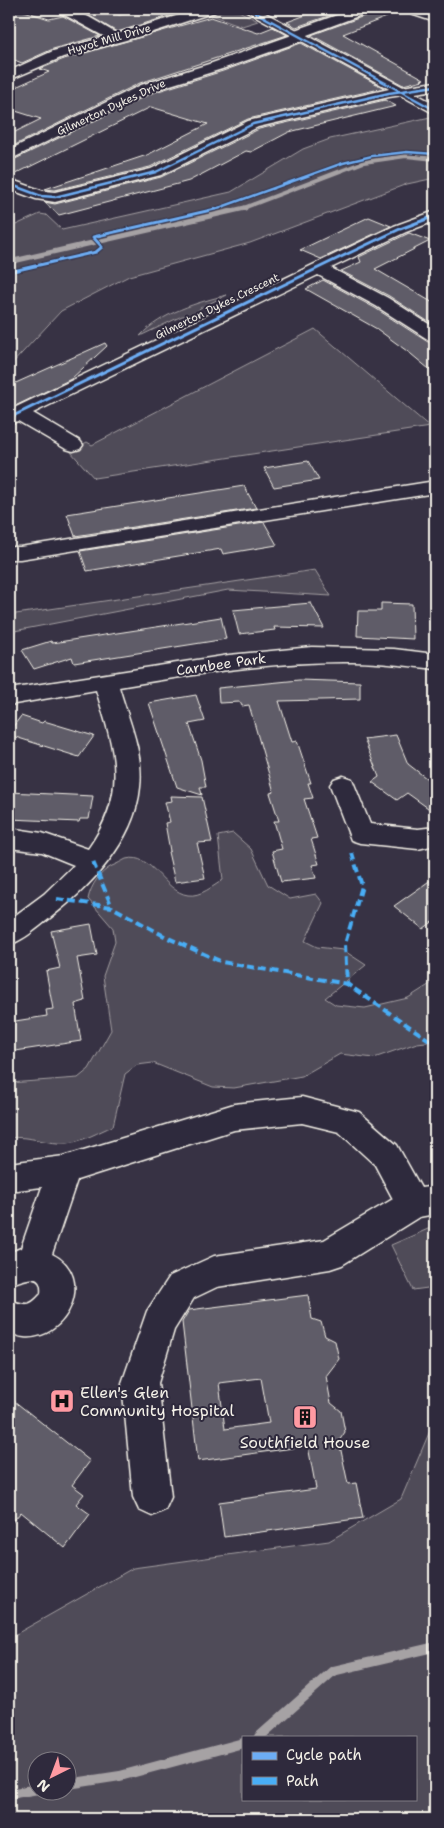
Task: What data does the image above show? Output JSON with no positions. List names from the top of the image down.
{
  "streets": {
    "street": [
      "Hyvot Mill Drive",
      "Gilmerton Dykes Drive",
      "Gilmerton Dykes Crescent",
      "Carnbee Park"
    ]
  },
  "places": {
    "hospital": ["Ellen's Glen Community Hospital"],
    "building": ["Southfield House"]
  },
  "legend": ["Cycle path", "Path"],
  "north": "bottom left"
}
